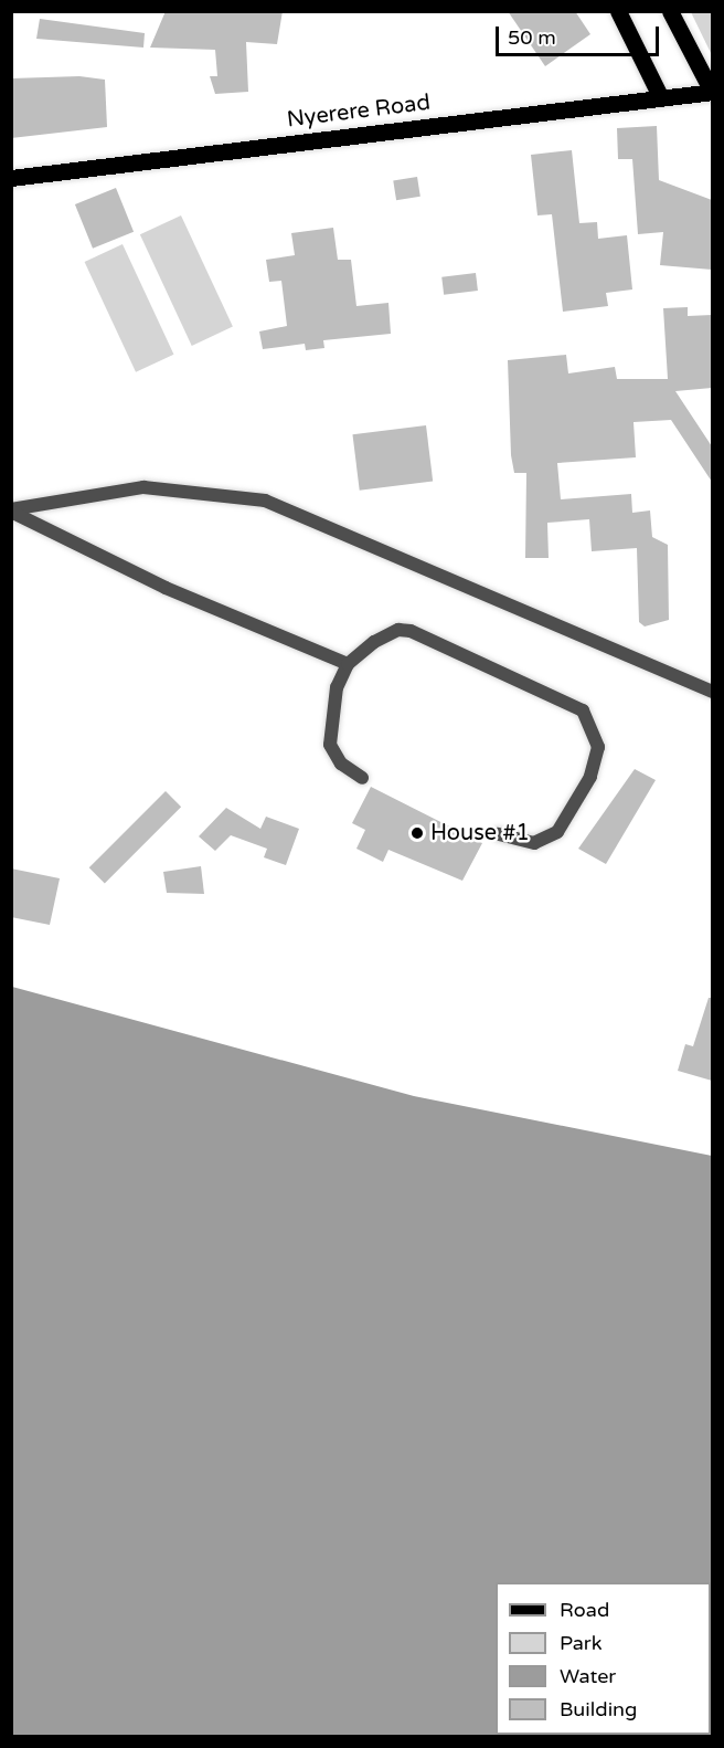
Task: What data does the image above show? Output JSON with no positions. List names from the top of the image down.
{
  "streets": {
    "main road": ["Nyerere Road"]
  },
  "places": ["House #1"],
  "legend": [
    "Road",
    "Park",
    "Water",
    "Building"
  ],
  "scale_bar": "50 m"
}
